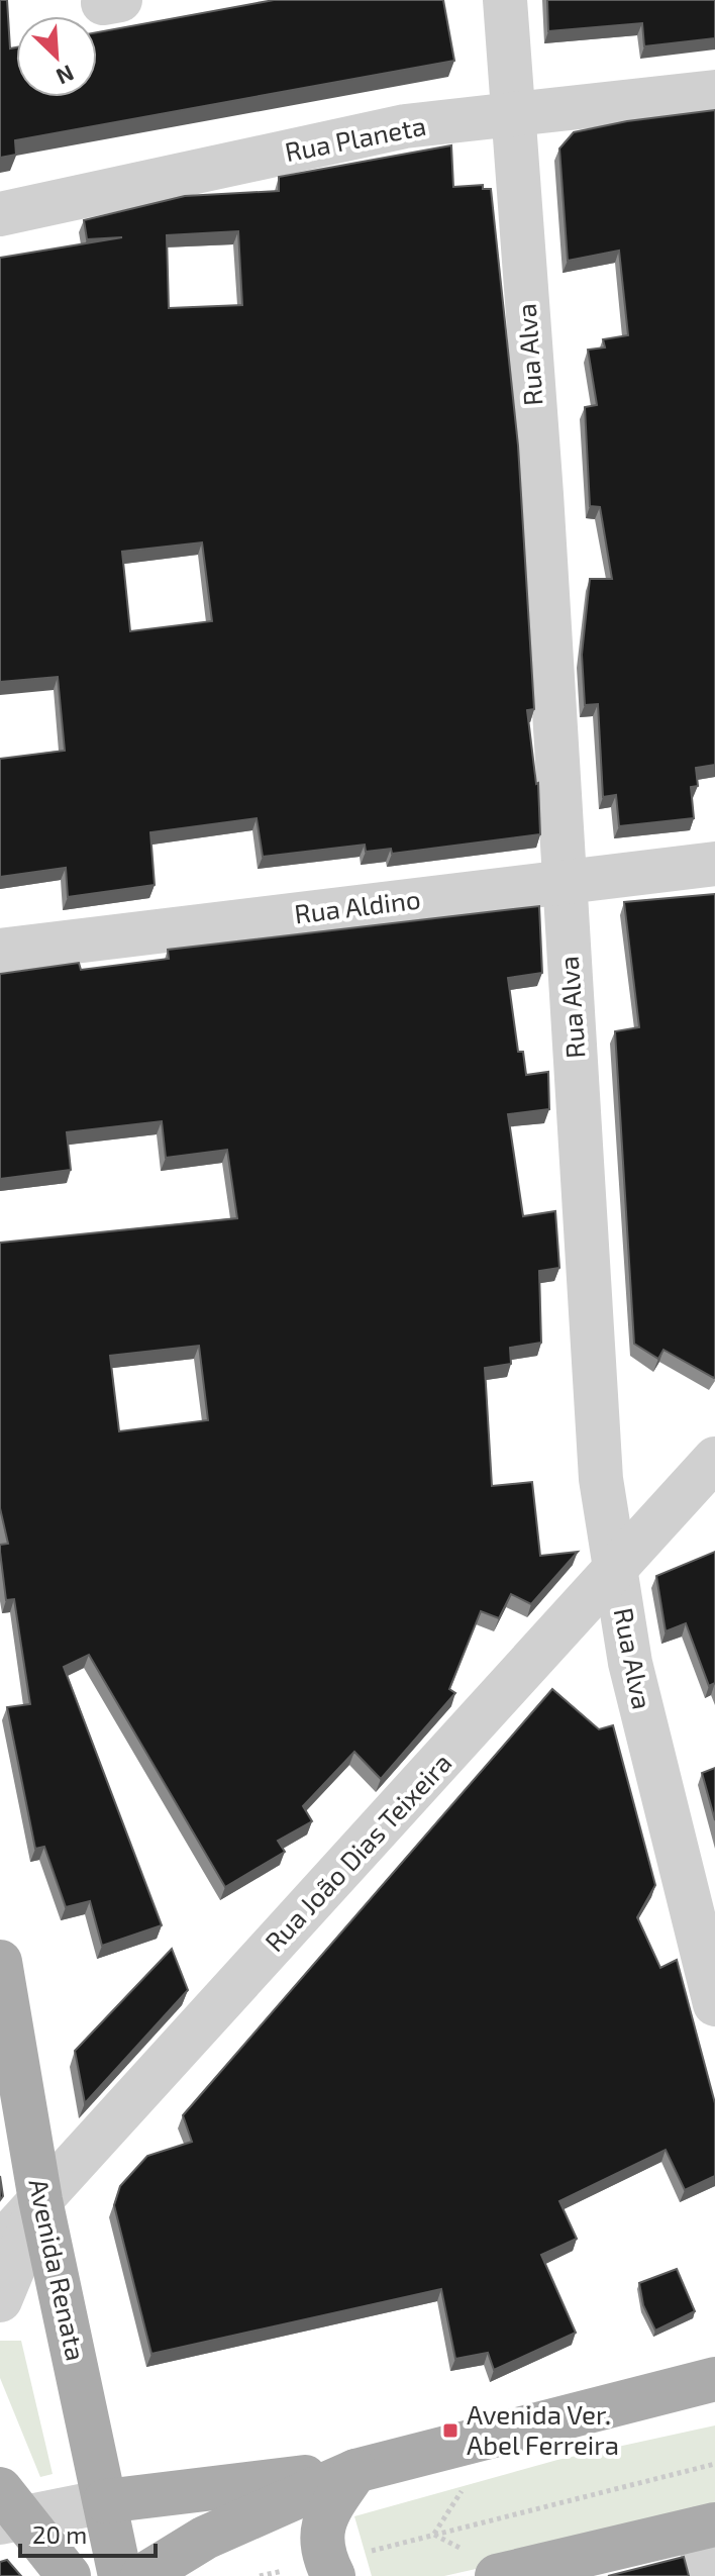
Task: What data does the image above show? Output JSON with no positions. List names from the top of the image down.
{
  "streets": {
    "main road": ["Avenida Renata"],
    "street": [
      "Rua Planeta",
      "Rua Alva",
      "Rua Aldino",
      "Rua João Dias Teixeira"
    ]
  },
  "crossings": [
    ["Rua Planeta", "Rua Alva"],
    ["Rua Alva", "Rua Aldino"],
    ["Rua Alva", "Rua João Dias Teixeira"],
    ["Rua João Dias Teixeira", "Avenida Renata"]
  ],
  "places": {
    "transit": ["Avenida Ver. Abel Ferreira"]
  },
  "scale_bar": "20 m",
  "north": "bottom right"
}
